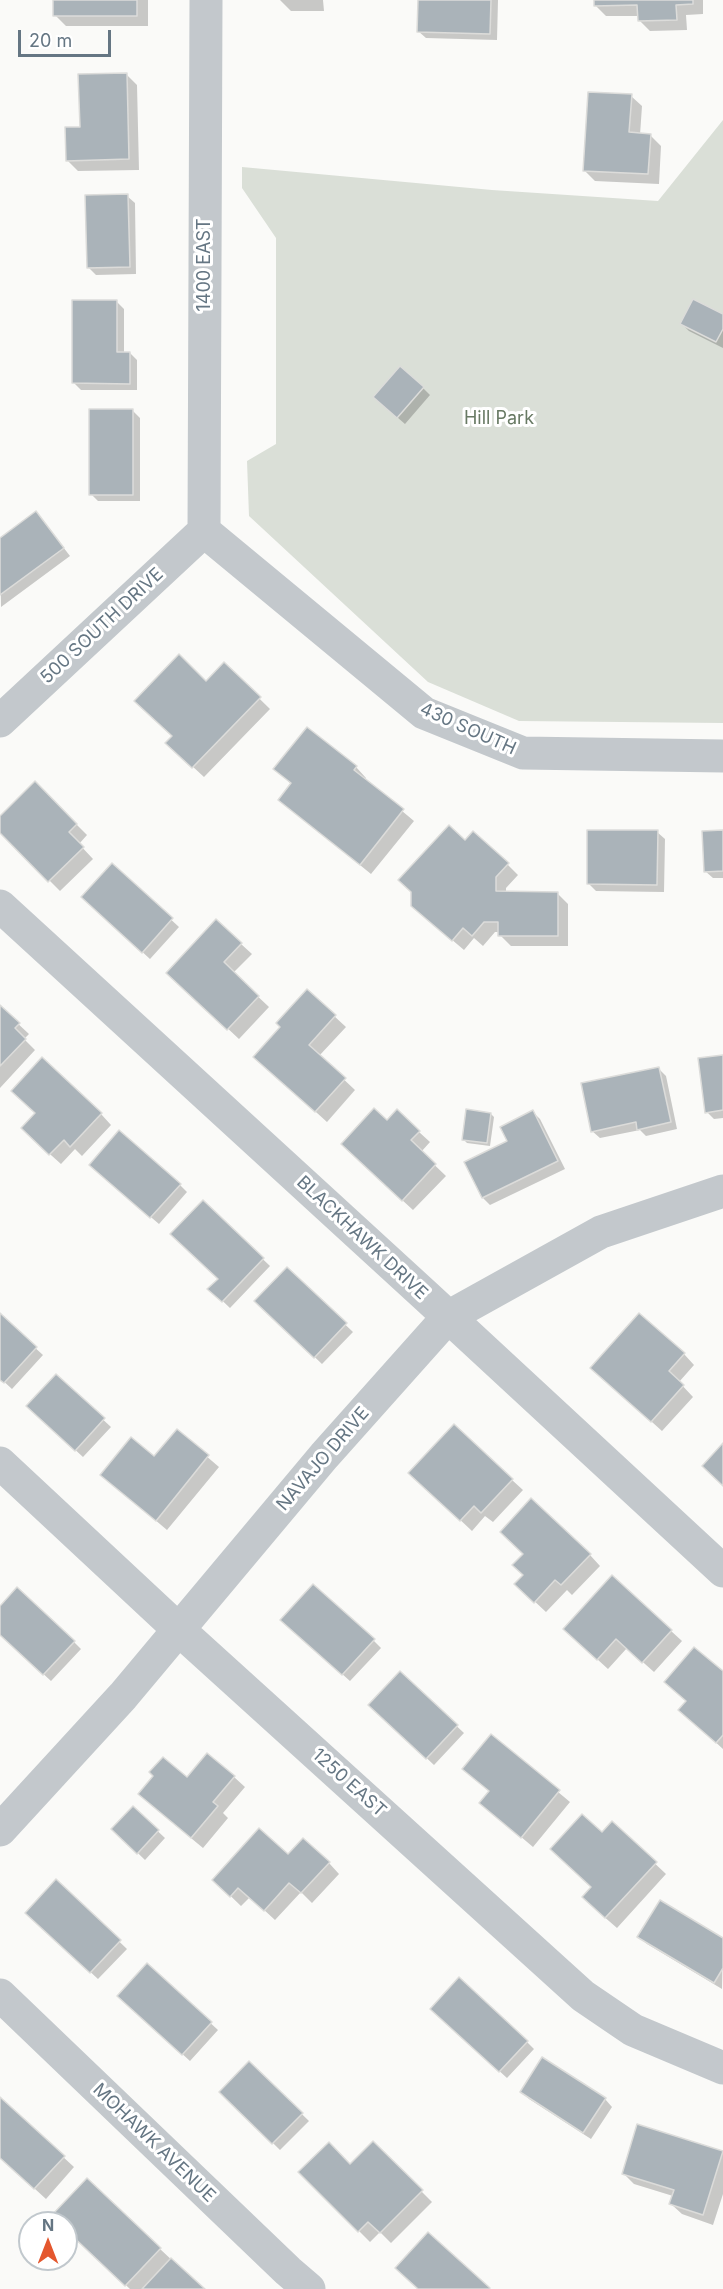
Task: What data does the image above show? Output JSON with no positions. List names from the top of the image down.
{
  "streets": {
    "street": [
      "1400 EAST",
      "500 SOUTH DRIVE",
      "430 SOUTH",
      "BLACKHAWK DRIVE",
      "NAVAJO DRIVE",
      "1250 EAST",
      "MOHAWK AVENUE"
    ]
  },
  "crossings": [
    ["1400 EAST", "500 SOUTH DRIVE"],
    ["1400 EAST", "430 SOUTH"],
    ["500 SOUTH DRIVE", "430 SOUTH"],
    ["BLACKHAWK DRIVE", "NAVAJO DRIVE"],
    ["NAVAJO DRIVE", "1250 EAST"]
  ],
  "parks": ["Hill Park"],
  "scale_bar": "20 m",
  "north": "top"
}
